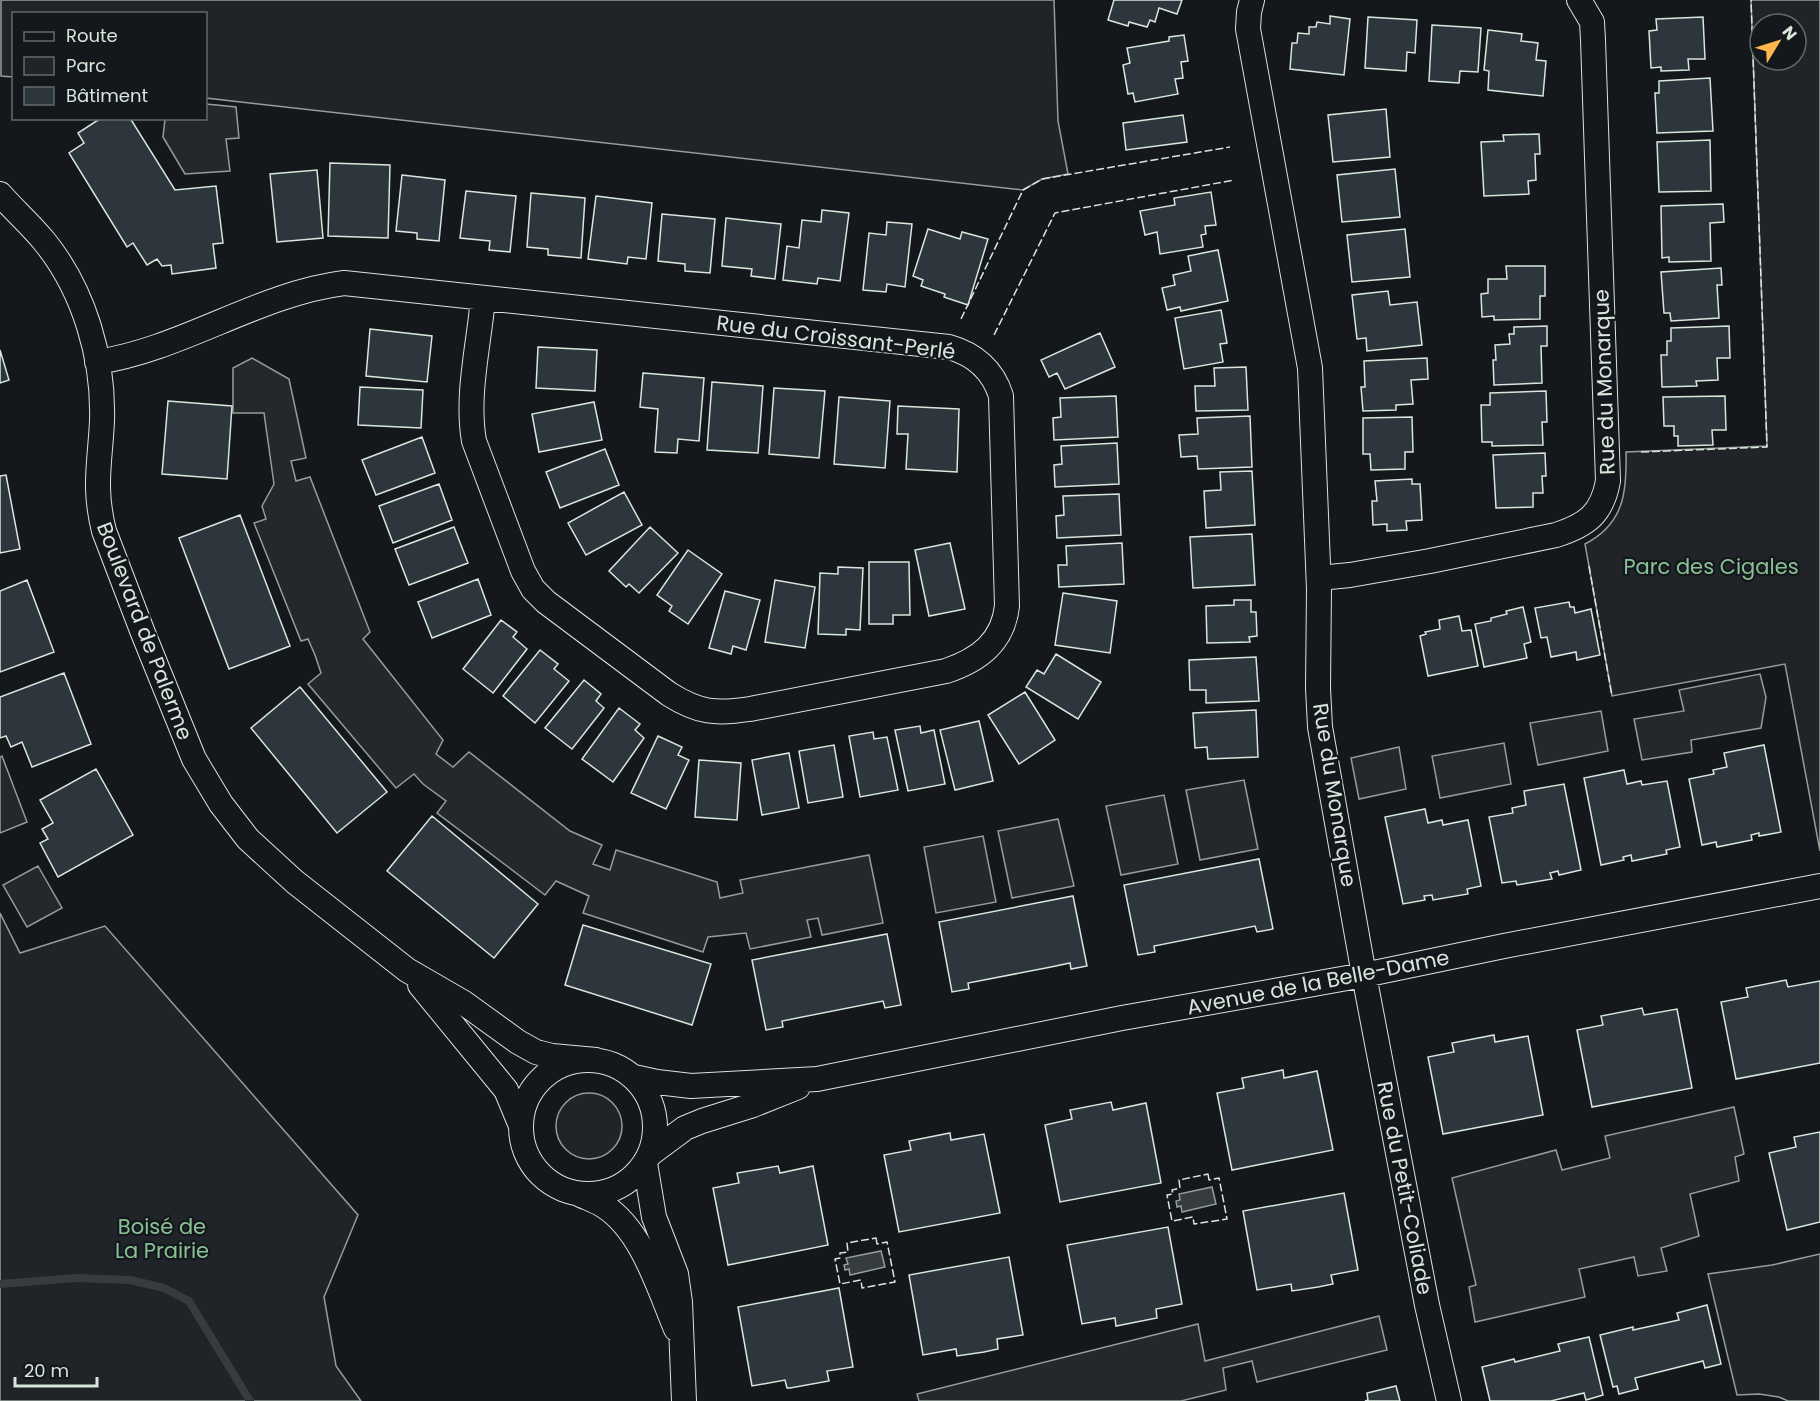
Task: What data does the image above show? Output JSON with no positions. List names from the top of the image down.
{
  "streets": {
    "street": [
      "Rue du Croissant-Perlé",
      "Rue du Monarque",
      "Boulevard de Palerme",
      "Avenue de la Belle-Dame",
      "Rue du Petit-Coliade"
    ]
  },
  "crossings": [
    ["Rue du Croissant-Perlé", "Boulevard de Palerme"],
    ["Rue du Monarque", "Avenue de la Belle-Dame"],
    ["Rue du Monarque", "Rue du Petit-Coliade"],
    ["Boulevard de Palerme", "Avenue de la Belle-Dame"],
    ["Avenue de la Belle-Dame", "Rue du Petit-Coliade"]
  ],
  "parks": ["Parc des Cigales", "Boisé de La Prairie"],
  "legend": ["Route", "Parc", "Bâtiment"],
  "scale_bar": "20 m",
  "north": "top right"
}
